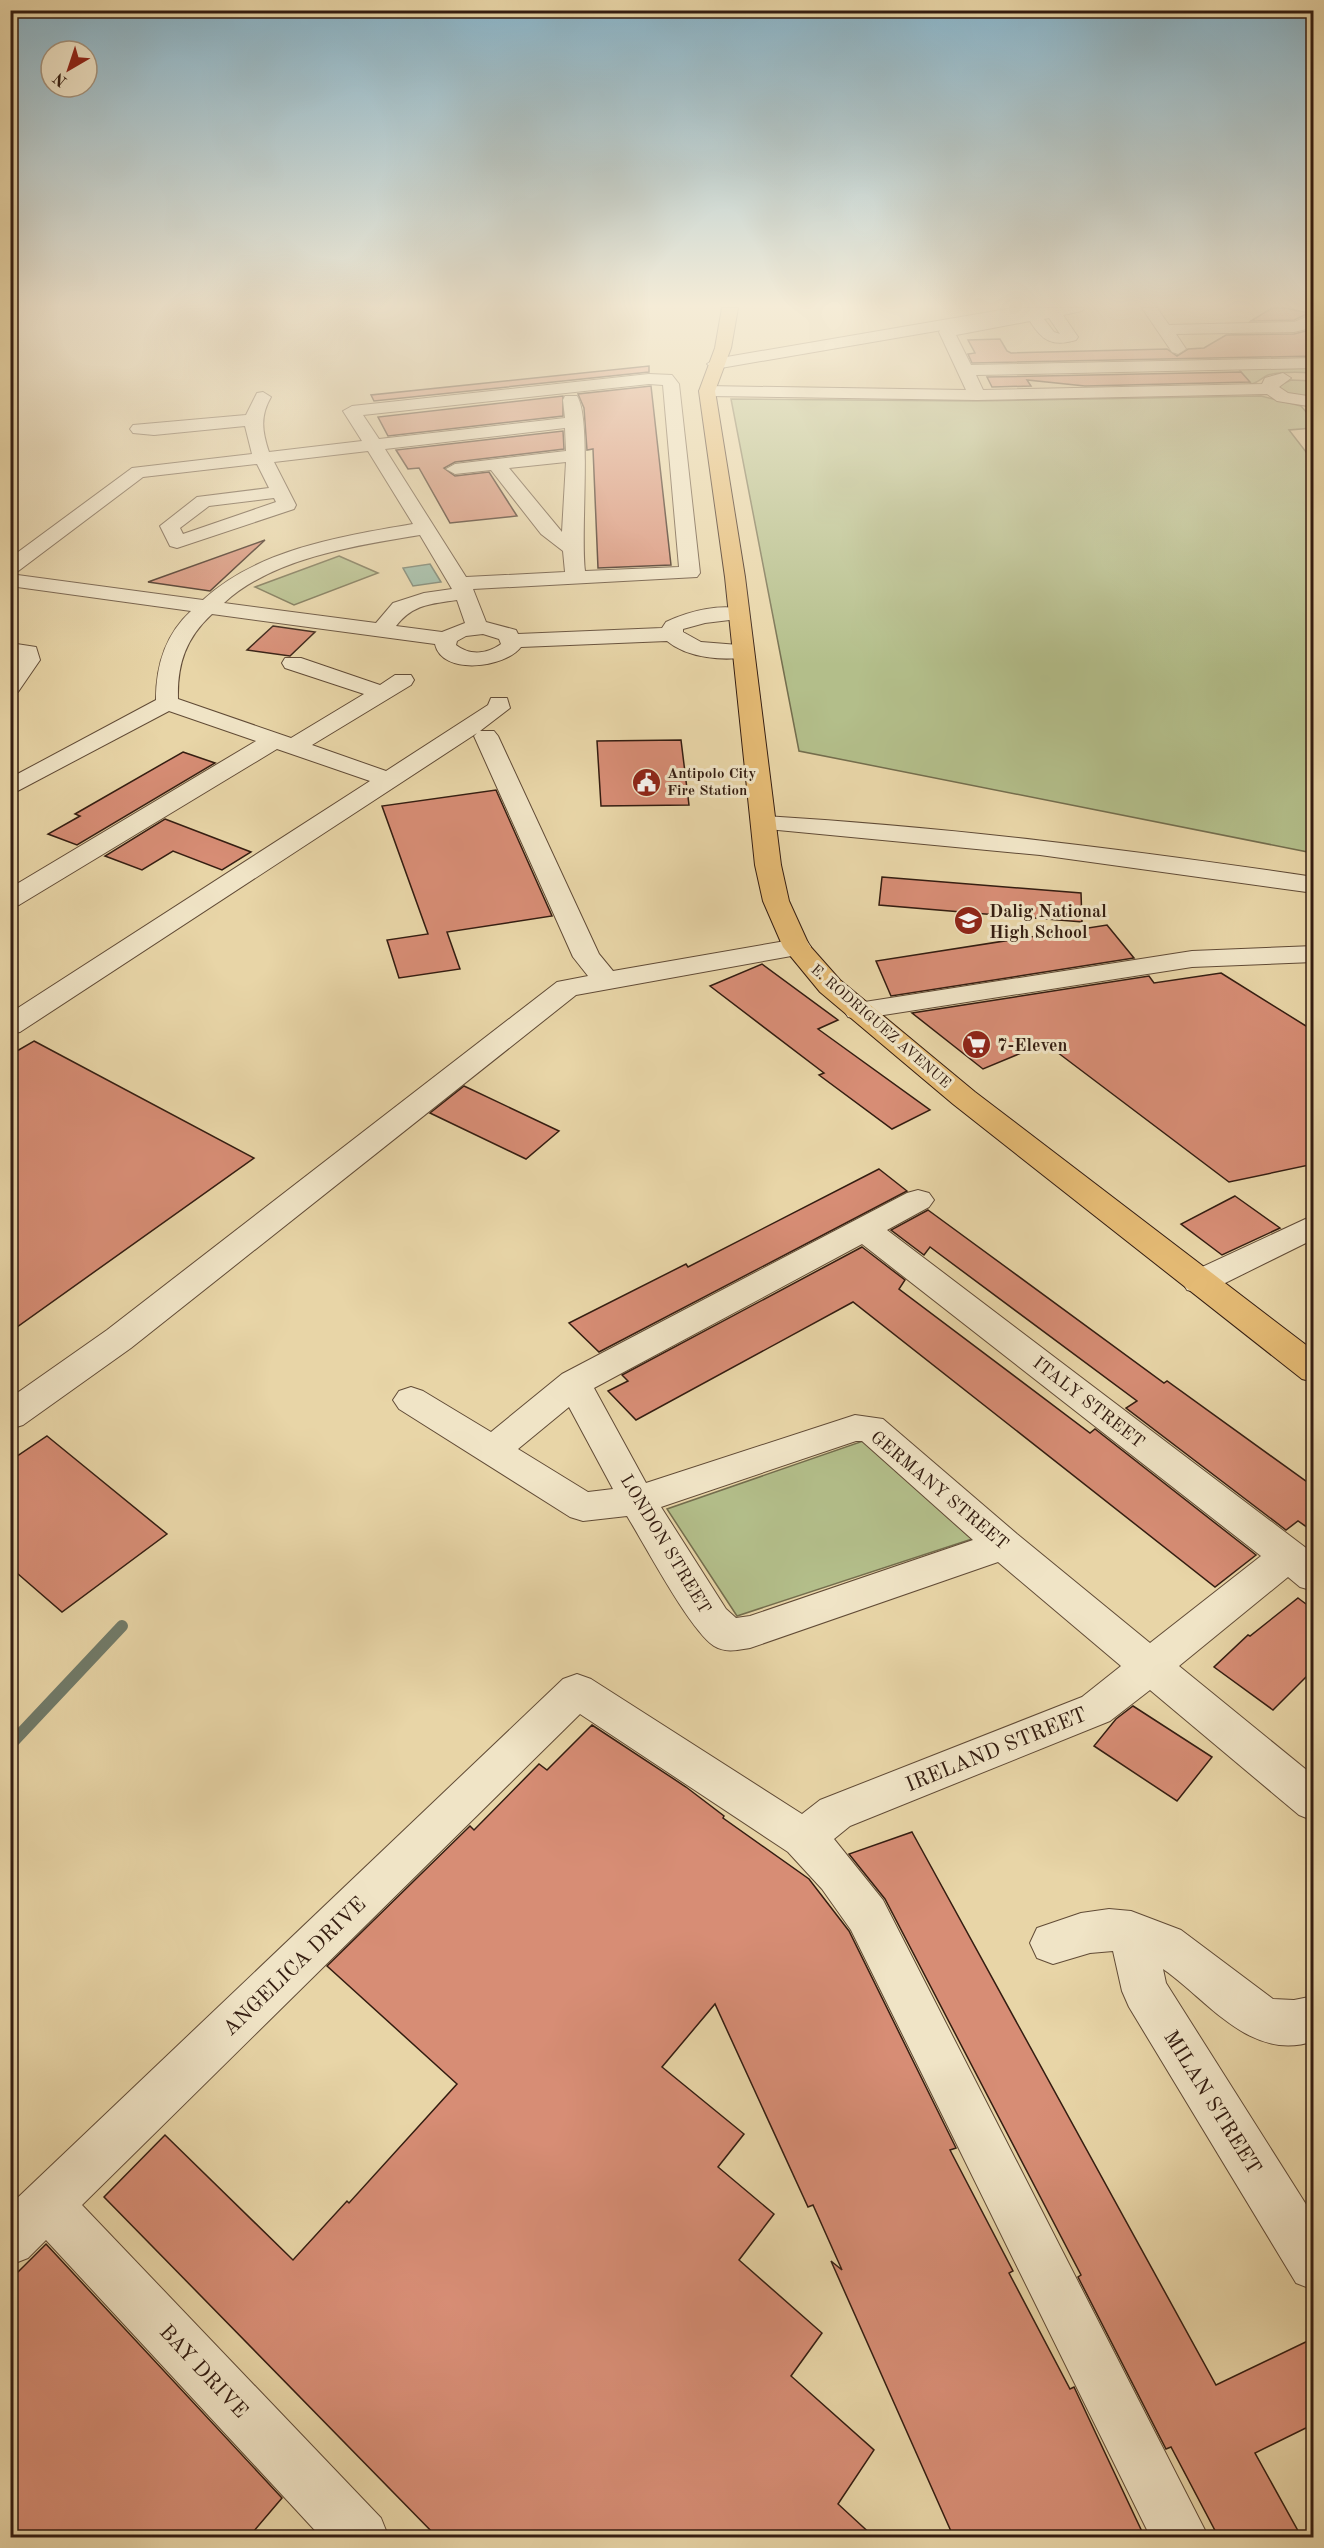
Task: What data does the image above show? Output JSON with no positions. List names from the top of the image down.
{
  "streets": {
    "main road": ["E. RODRIGUEZ AVENUE"],
    "street": [
      "ITALY STREET",
      "GERMANY STREET",
      "LONDON STREET",
      "IRELAND STREET",
      "ANGELICA DRIVE",
      "MILAN STREET",
      "BAY DRIVE"
    ]
  },
  "crossings": [
    ["ITALY STREET", "IRELAND STREET"],
    ["GERMANY STREET", "LONDON STREET"],
    ["GERMANY STREET", "IRELAND STREET"],
    ["IRELAND STREET", "ANGELICA DRIVE"],
    ["ANGELICA DRIVE", "BAY DRIVE"]
  ],
  "places": {
    "public building": ["Antipolo City Fire Station"],
    "school or university": ["Dalig National High School"],
    "supermarket": ["7-Eleven"]
  },
  "north": "bottom left"
}
